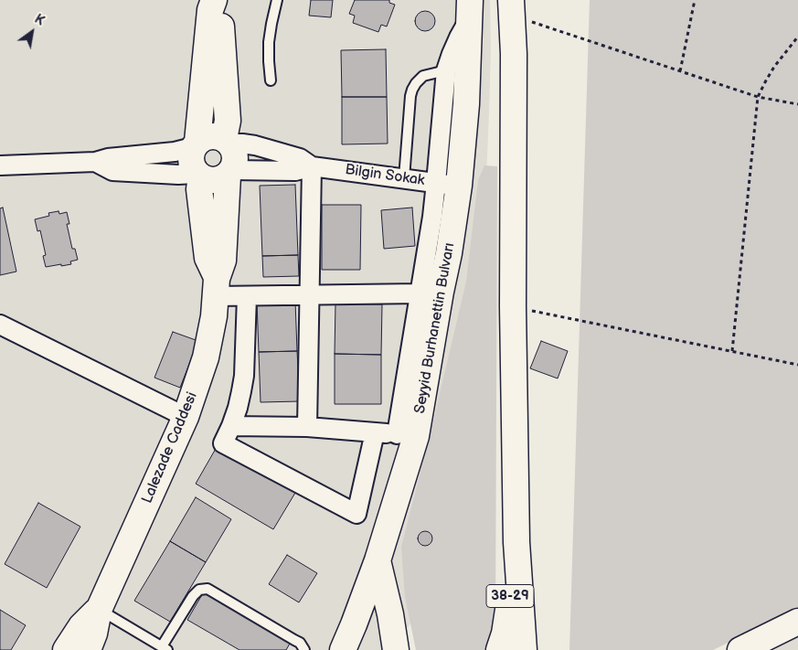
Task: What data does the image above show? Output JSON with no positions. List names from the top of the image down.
{
  "streets": {
    "main road": ["Seyyid Burhanettin Bulvarı", "Lalezade Caddesi", "38-29"],
    "street": ["Bilgin Sokak"]
  },
  "crossings": [
    ["Bilgin Sokak", "Seyyid Burhanettin Bulvarı"],
    ["Bilgin Sokak", "Lalezade Caddesi"]
  ],
  "north": "top right"
}
